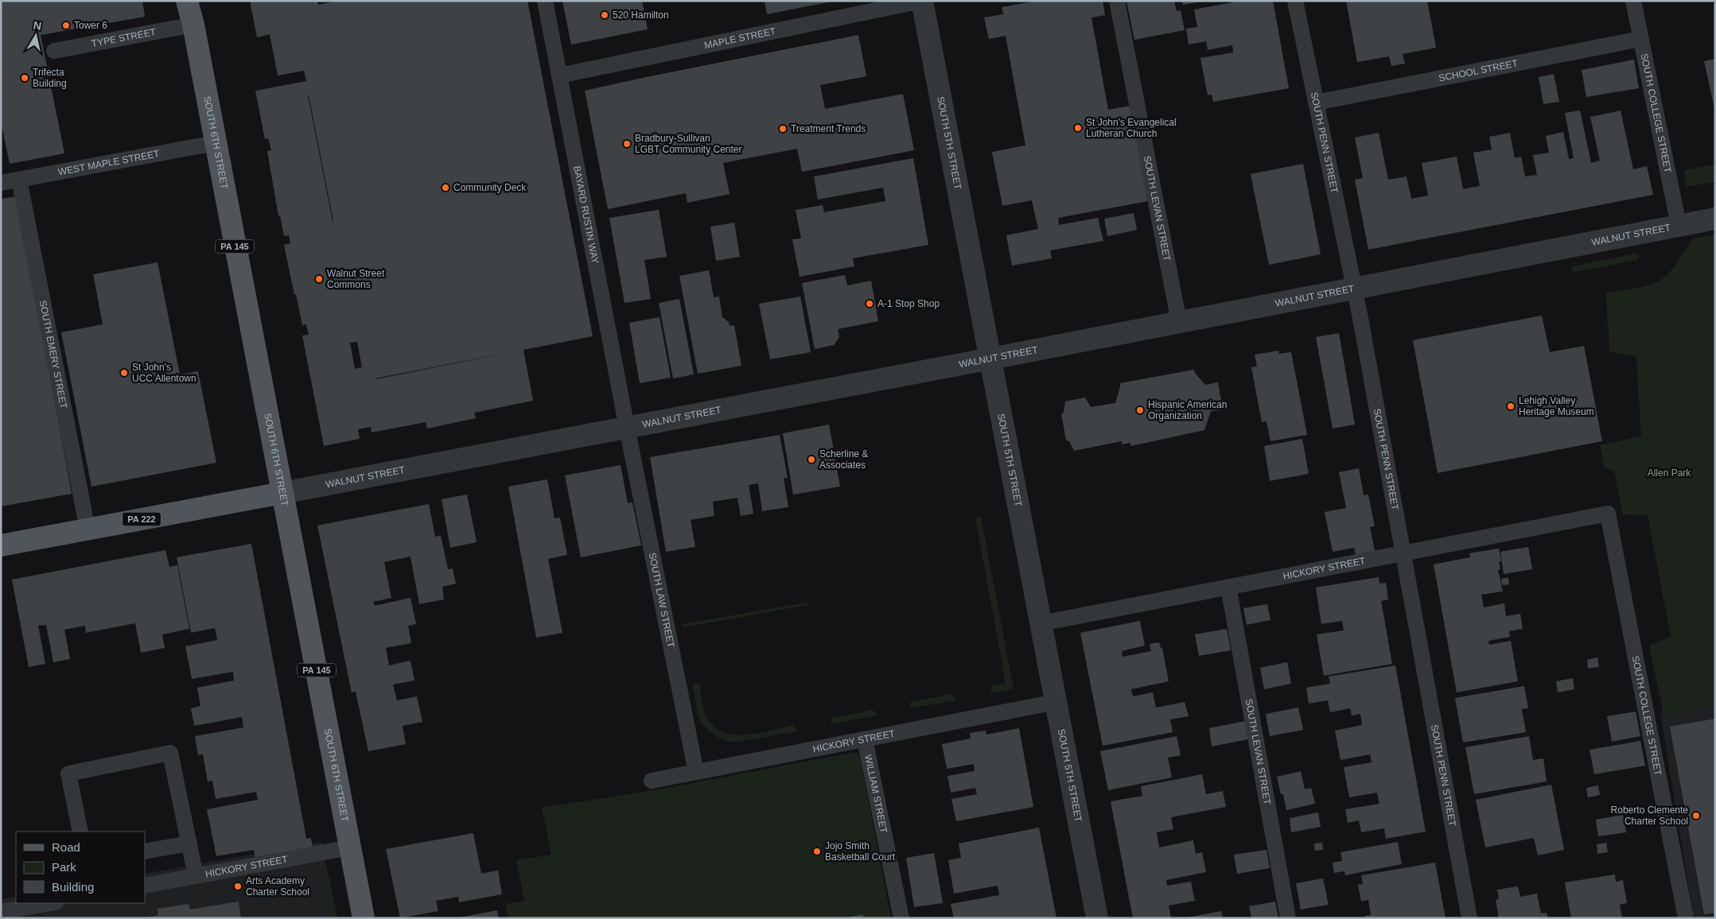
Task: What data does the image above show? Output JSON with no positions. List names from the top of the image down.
{
  "streets": {
    "main road": ["SOUTH 6TH STREET", "PA 145", "PA 222"],
    "street": ["SOUTH 5TH STREET", "WALNUT STREET"],
    "lane": [
      "TYPE STREET",
      "MAPLE STREET",
      "SCHOOL STREET",
      "SOUTH COLLEGE STREET",
      "SOUTH PENN STREET",
      "WEST MAPLE STREET",
      "SOUTH LEVAN STREET",
      "BAYARD RUSTIN WAY",
      "SOUTH EMERY STREET",
      "HICKORY STREET",
      "SOUTH LAW STREET",
      "WILLIAM STREET"
    ]
  },
  "crossings": [
    ["TYPE STREET", "SOUTH 6TH STREET"],
    ["MAPLE STREET", "SOUTH 5TH STREET"],
    ["MAPLE STREET", "BAYARD RUSTIN WAY"],
    ["SCHOOL STREET", "SOUTH COLLEGE STREET"],
    ["SCHOOL STREET", "SOUTH PENN STREET"],
    ["SOUTH COLLEGE STREET", "WALNUT STREET"],
    ["SOUTH COLLEGE STREET", "HICKORY STREET"],
    ["SOUTH 6TH STREET", "WEST MAPLE STREET"],
    ["SOUTH 6TH STREET", "WALNUT STREET"],
    ["SOUTH 6TH STREET", "PA 222"],
    ["SOUTH 6TH STREET", "HICKORY STREET"],
    ["SOUTH 5TH STREET", "WALNUT STREET"],
    ["SOUTH 5TH STREET", "HICKORY STREET"],
    ["SOUTH PENN STREET", "WALNUT STREET"],
    ["SOUTH PENN STREET", "HICKORY STREET"],
    ["WEST MAPLE STREET", "SOUTH EMERY STREET"],
    ["SOUTH LEVAN STREET", "WALNUT STREET"],
    ["SOUTH LEVAN STREET", "HICKORY STREET"],
    ["BAYARD RUSTIN WAY", "WALNUT STREET"],
    ["BAYARD RUSTIN WAY", "SOUTH LAW STREET"],
    ["WALNUT STREET", "PA 222"],
    ["WALNUT STREET", "SOUTH LAW STREET"],
    ["SOUTH EMERY STREET", "PA 222"],
    ["HICKORY STREET", "SOUTH LAW STREET"],
    ["HICKORY STREET", "WILLIAM STREET"]
  ],
  "parks": ["Allen Park"],
  "places": [
    "520 Hamilton",
    "Tower 6",
    "Trifecta Building",
    "St John's Evangelical Lutheran Church",
    "Treatment Trends",
    "Bradbury-Sullivan LGBT Community Center",
    "Community Deck",
    "Walnut Street Commons",
    "A-1 Stop Shop",
    "St John's UCC Allentown",
    "Lehigh Valley Heritage Museum",
    "Hispanic American Organization",
    "Scherline & Associates",
    "Roberto Clemente Charter School",
    "Jojo Smith Basketball Court",
    "Arts Academy Charter School"
  ],
  "legend": ["Road", "Park", "Building"],
  "north": "top"
}
